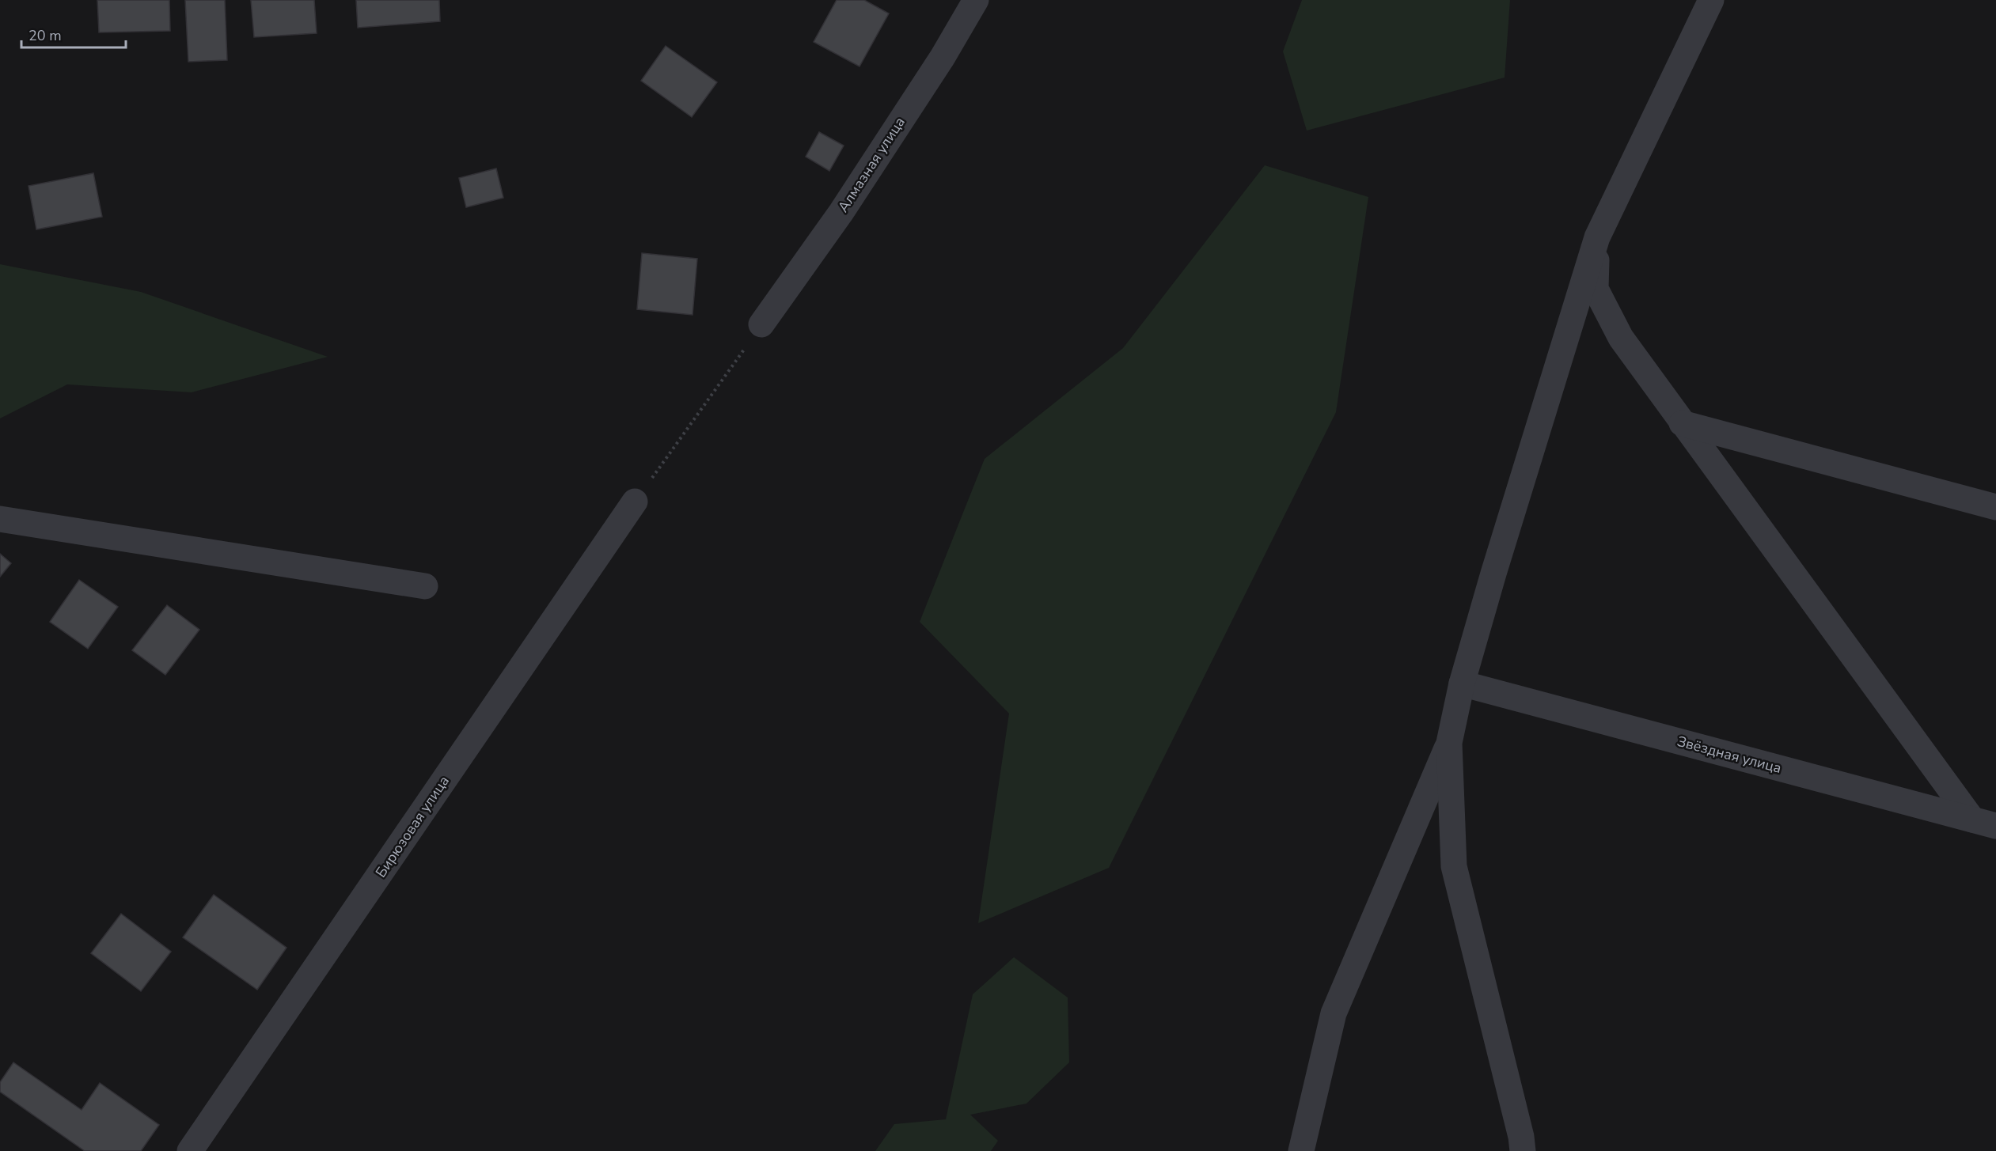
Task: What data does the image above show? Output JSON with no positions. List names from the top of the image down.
{
  "streets": {
    "street": ["Алмазная улица", "Звёздная улица", "Бирюзовая улица"]
  },
  "scale_bar": "20 m"
}
